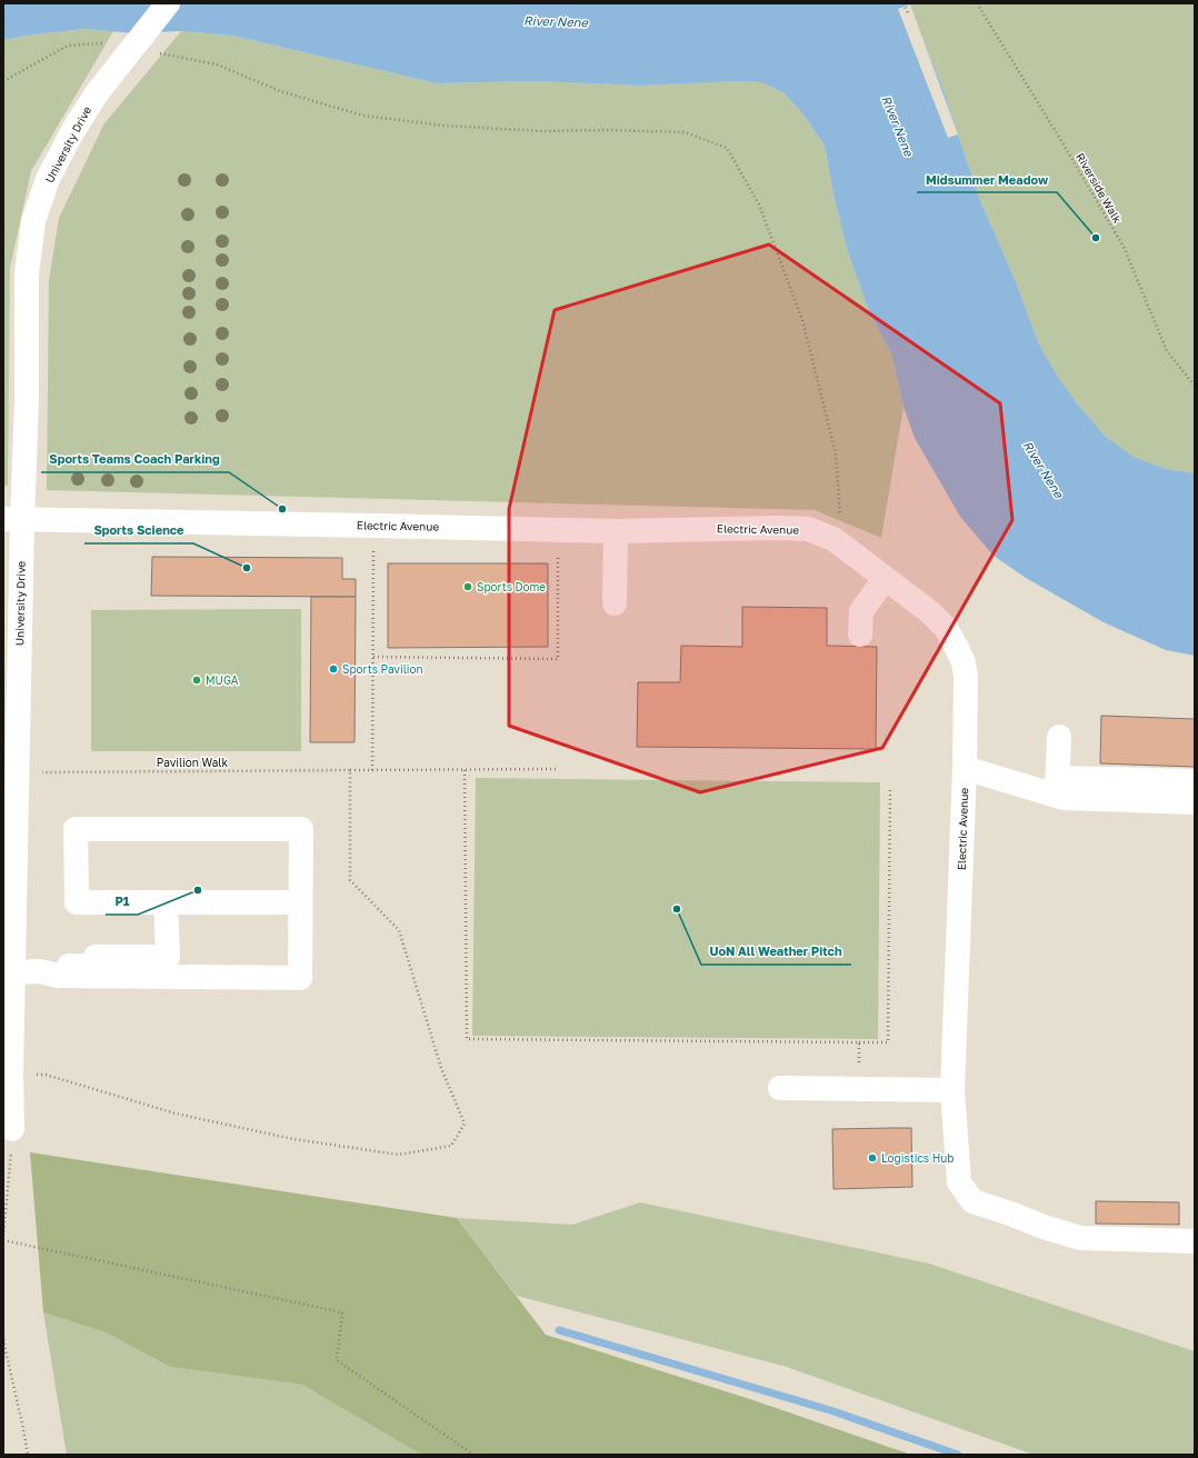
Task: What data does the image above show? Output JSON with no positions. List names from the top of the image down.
{
  "streets": {
    "lane": ["University Drive", "Electric Avenue"],
    "path": ["Riverside Walk", "Pavilion Walk"]
  },
  "crossings": [
    ["University Drive", "Electric Avenue"],
    ["University Drive", "Pavilion Walk"]
  ],
  "water": ["River Nene"],
  "places": [
    "Midsummer Meadow",
    "Sports Teams Coach Parking",
    "Sports Science",
    "Sports Dome",
    "Sports Pavilion",
    "MUGA",
    "P1",
    "UoN All Weather Pitch",
    "Logistics Hub"
  ]
}
